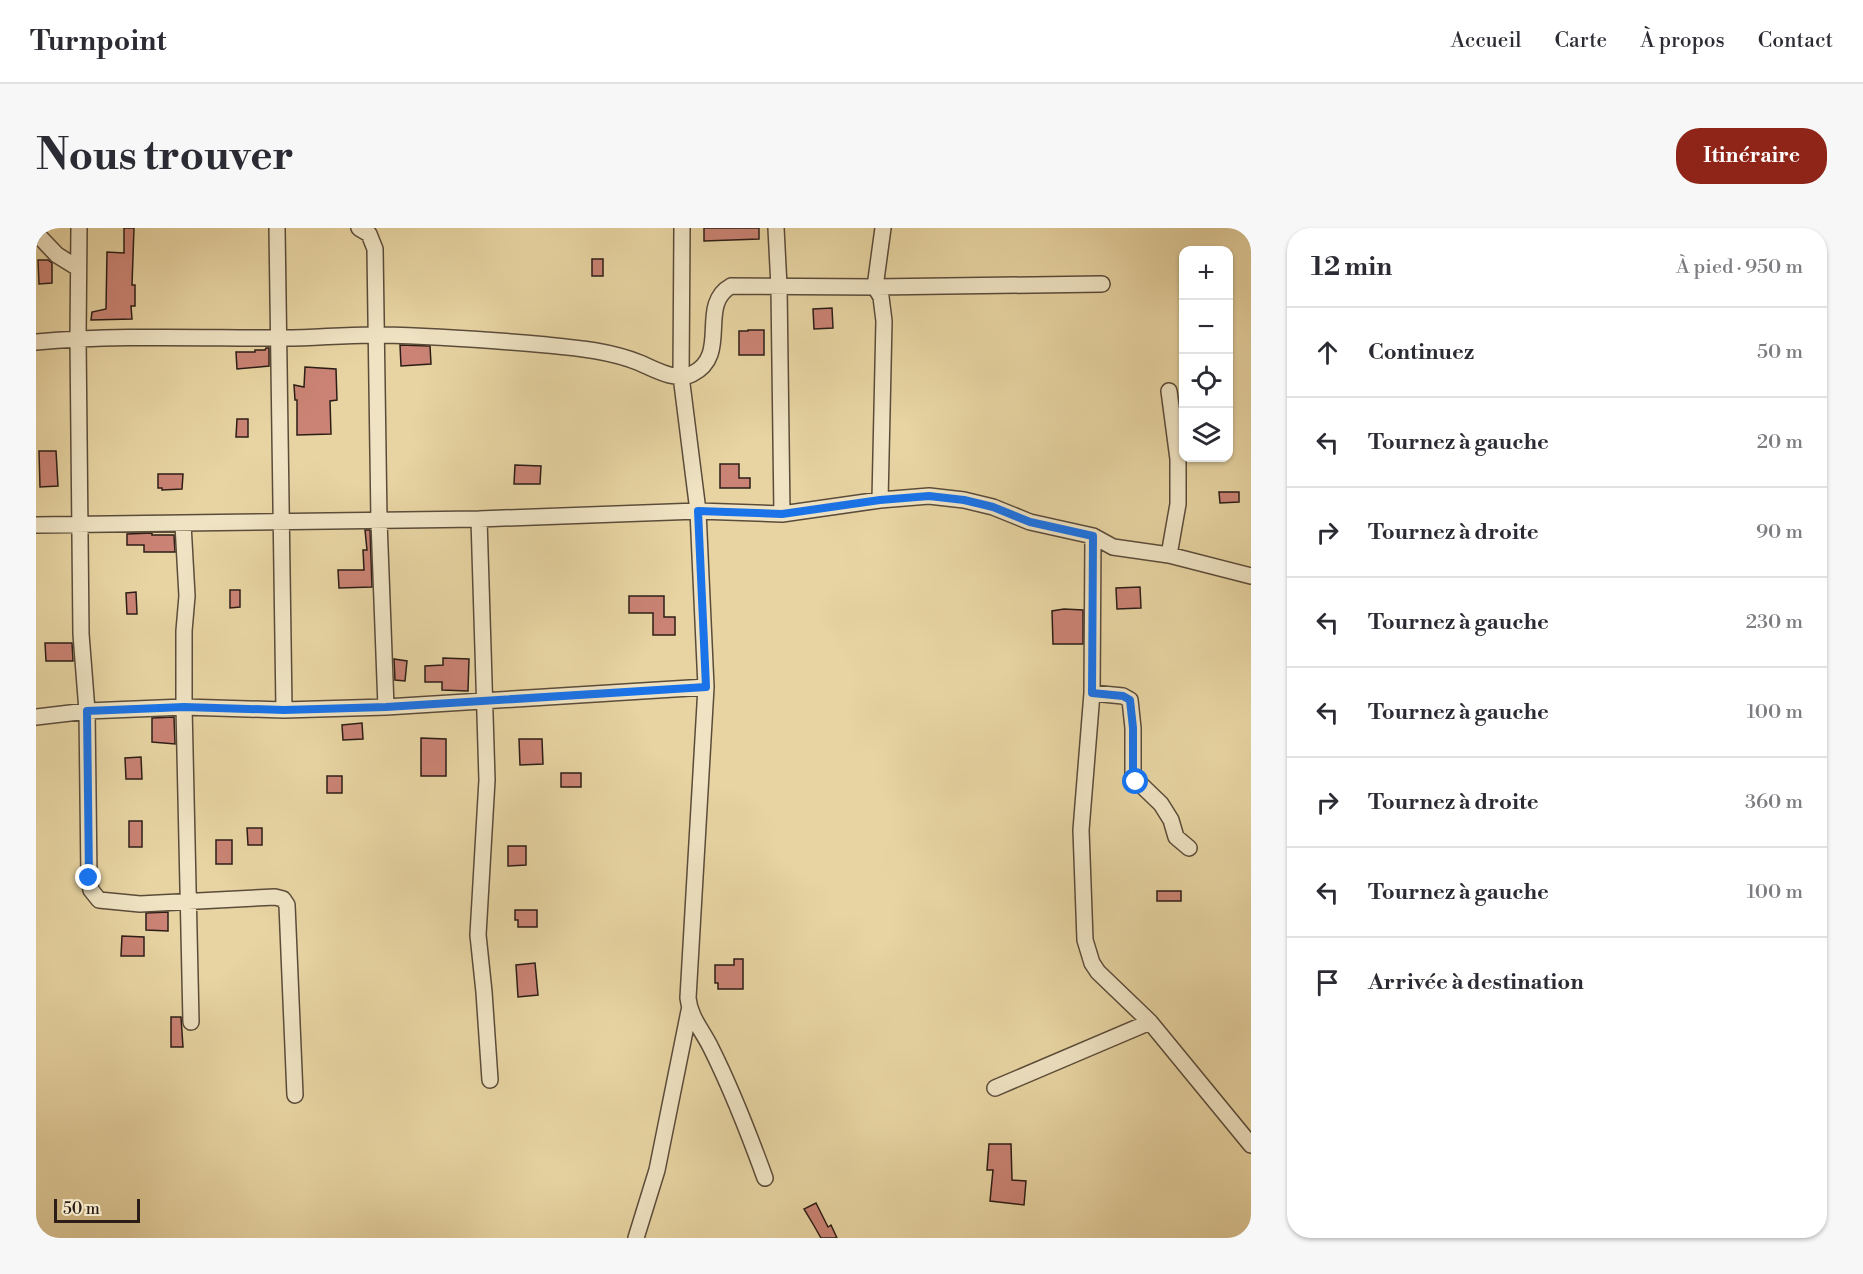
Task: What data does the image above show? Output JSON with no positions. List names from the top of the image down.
{
  "scale_bar": "50 m",
  "page": {
    "header": "Turnpoint",
    "nav": [
      "Accueil",
      "Carte",
      "À propos",
      "Contact"
    ],
    "buttons": "Itinéraire",
    "title": "Nous trouver",
    "heading": ["12 min", "À pied · 950 m"],
    "map_buttons": ["+", "−"],
    "list": [
      ["Continuez", "50 m"],
      ["Tournez à gauche", "20 m"],
      ["Tournez à droite", "90 m"],
      ["Tournez à gauche", "230 m"],
      ["Tournez à gauche", "100 m"],
      ["Tournez à droite", "360 m"],
      ["Tournez à gauche", "100 m"],
      "Arrivée à destination"
    ],
    "scale": "50 m"
  }
}
